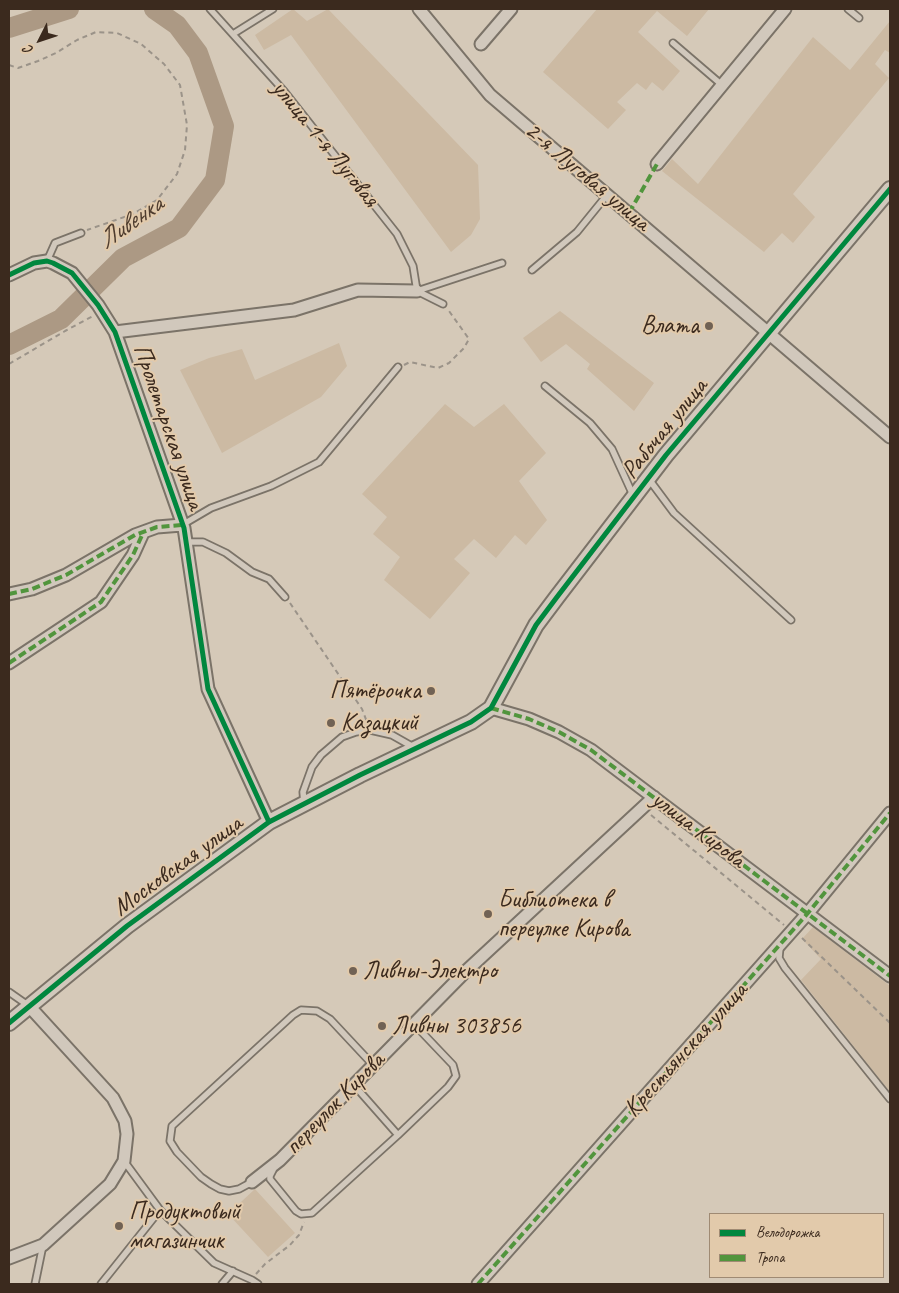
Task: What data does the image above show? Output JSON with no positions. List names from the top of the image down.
{
  "streets": {
    "street": [
      "2-я Луговая улица",
      "Пролетарская улица",
      "Рабочая улица",
      "улица Кирова",
      "Московская улица",
      "Крестьянская улица",
      "переулок Кирова"
    ],
    "lane": ["улица 1-я Луговая"]
  },
  "crossings": [
    ["улица 1-я Луговая", "Пролетарская улица"],
    ["2-я Луговая улица", "Рабочая улица"],
    ["Пролетарская улица", "Московская улица"],
    ["Рабочая улица", "улица Кирова"],
    ["Рабочая улица", "Московская улица"],
    ["улица Кирова", "Московская улица"],
    ["улица Кирова", "Крестьянская улица"],
    ["улица Кирова", "переулок Кирова"]
  ],
  "water": ["Ливенка"],
  "places": [
    "Влата",
    "Пятёрочка",
    "Казацкий",
    "Библиотека в переулке Кирова",
    "Ливны-Электро",
    "Ливны 303856",
    "Продуктовый магазинчик"
  ],
  "legend": ["Велодорожка", "Тропа"],
  "north": "bottom left"
}
